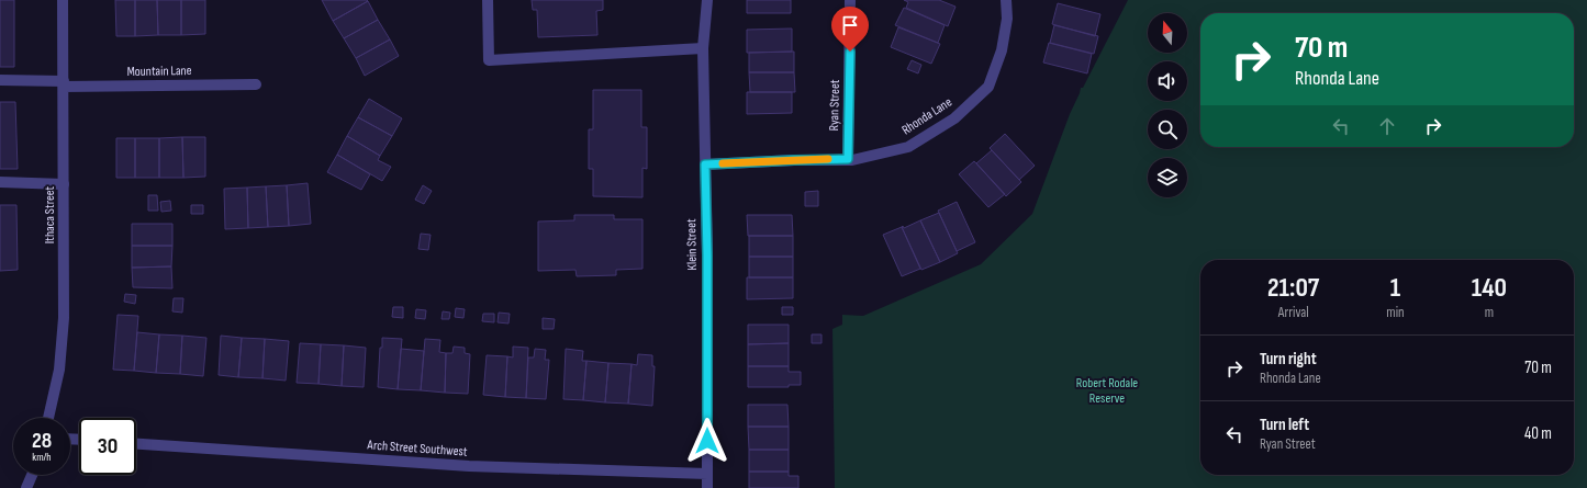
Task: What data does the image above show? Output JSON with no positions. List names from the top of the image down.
{
  "streets": {
    "street": [
      "Mountain Lane",
      "Ryan Street",
      "Rhonda Lane",
      "Ithaca Street",
      "Klein Street",
      "Arch Street Southwest"
    ]
  },
  "crossings": [
    ["Mountain Lane", "Ithaca Street"],
    ["Ryan Street", "Rhonda Lane"],
    ["Rhonda Lane", "Klein Street"],
    ["Klein Street", "Arch Street Southwest"]
  ],
  "parks": ["Robert Rodale Reserve"],
  "north": "top",
  "page": {
    "turn": ["70 m", "Rhonda Lane"],
    "eta": [
      "21:07",
      "Arrival",
      "1",
      "min",
      "140",
      "m"
    ],
    "list": [
      {
        "name": "Turn right",
        "note": "Rhonda Lane",
        "value": "70 m"
      },
      {
        "name": "Turn left",
        "note": "Ryan Street",
        "value": "40 m"
      }
    ],
    "speed": "28 km/h",
    "limit": "30"
  }
}
